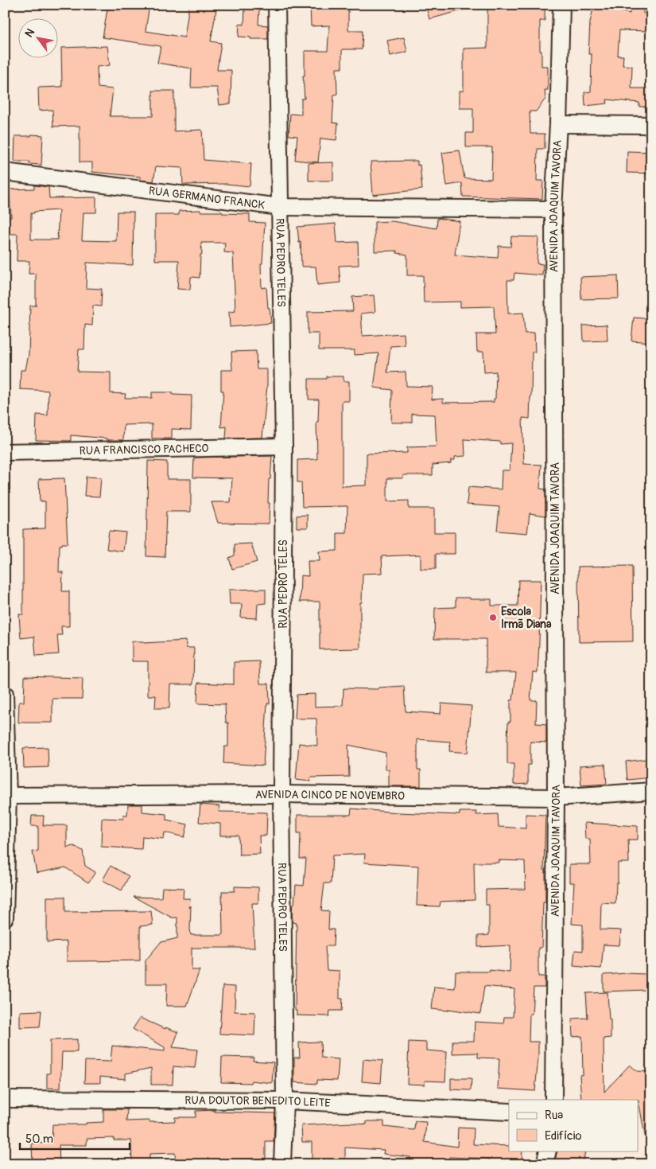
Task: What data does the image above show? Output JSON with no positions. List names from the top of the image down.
{
  "streets": {
    "street": [
      "RUA GERMANO FRANCK",
      "AVENIDA JOAQUIM TAVORA",
      "RUA PEDRO TELES",
      "RUA FRANCISCO PACHECO",
      "AVENIDA CINCO DE NOVEMBRO",
      "RUA DOUTOR BENEDITO LEITE"
    ]
  },
  "crossings": [
    ["RUA GERMANO FRANCK", "AVENIDA JOAQUIM TAVORA"],
    ["RUA GERMANO FRANCK", "RUA PEDRO TELES"],
    ["AVENIDA JOAQUIM TAVORA", "AVENIDA CINCO DE NOVEMBRO"],
    ["RUA PEDRO TELES", "RUA FRANCISCO PACHECO"],
    ["RUA PEDRO TELES", "AVENIDA CINCO DE NOVEMBRO"],
    ["RUA PEDRO TELES", "RUA DOUTOR BENEDITO LEITE"]
  ],
  "places": ["Escola Irmã Diana"],
  "legend": ["Rua", "Edifício"],
  "scale_bar": "50 m",
  "north": "top left"
}
